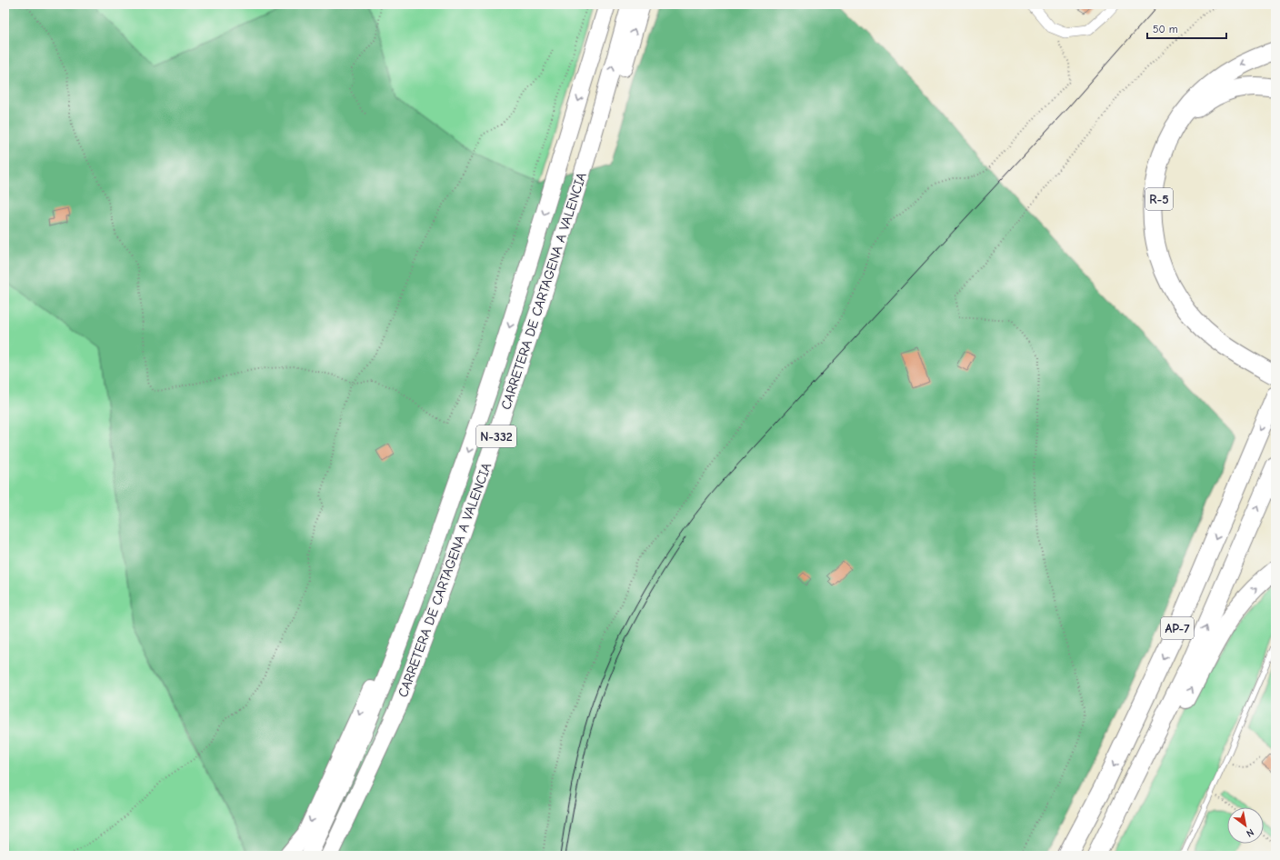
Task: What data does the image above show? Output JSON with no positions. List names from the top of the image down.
{
  "streets": {
    "highway": [
      "R-5",
      "CARRETERA DE CARTAGENA A VALENCIA",
      "N-332",
      "AP-7"
    ]
  },
  "scale_bar": "50 m",
  "north": "bottom right"
}
